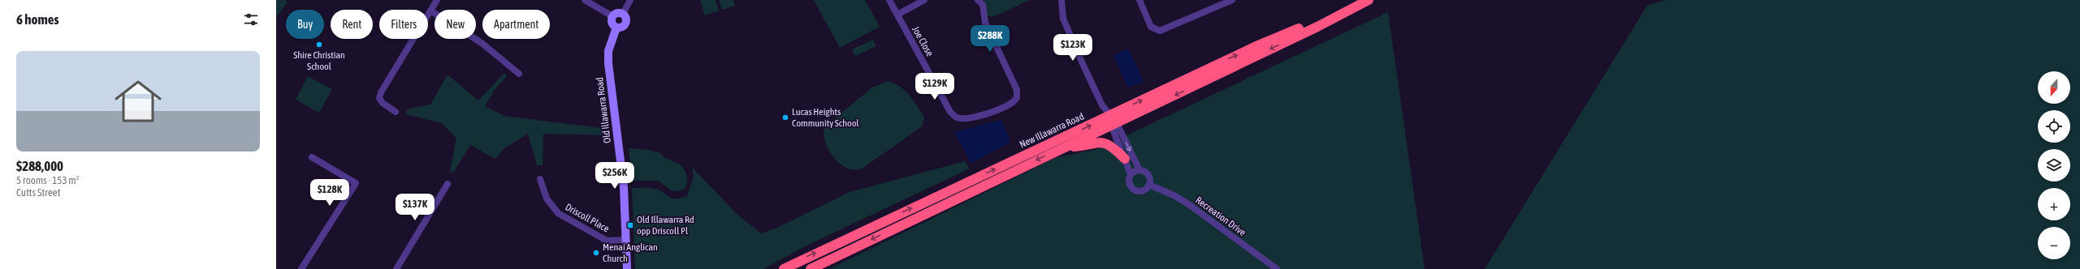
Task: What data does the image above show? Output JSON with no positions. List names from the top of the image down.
{
  "streets": {
    "highway": ["New Illawarra Road"],
    "street": [
      "Joe Close",
      "Old Illawarra Road",
      "Recreation Drive",
      "Driscoll Place"
    ]
  },
  "crossings": [
    ["Old Illawarra Road", "Driscoll Place"]
  ],
  "places": {
    "other": ["Shire Christian School", "Lucas Heights Community School", "Menai Anglican Church"],
    "transit": ["Old Illawarra Rd opp Driscoll Pl"]
  },
  "north": "bottom",
  "page": {
    "heading": "6 homes",
    "chip": [
      "Buy",
      "Rent",
      "Filters",
      "New",
      "Apartment"
    ],
    "price": [
      "$288K",
      "$123K",
      "$129K",
      "$256K",
      "$128K",
      "$137K"
    ],
    "list": [
      {
        "name": "$288,000",
        "note": "5 rooms · 153 m² · Cutts Street"
      }
    ],
    "map_buttons": ["+", "−"]
  }
}
